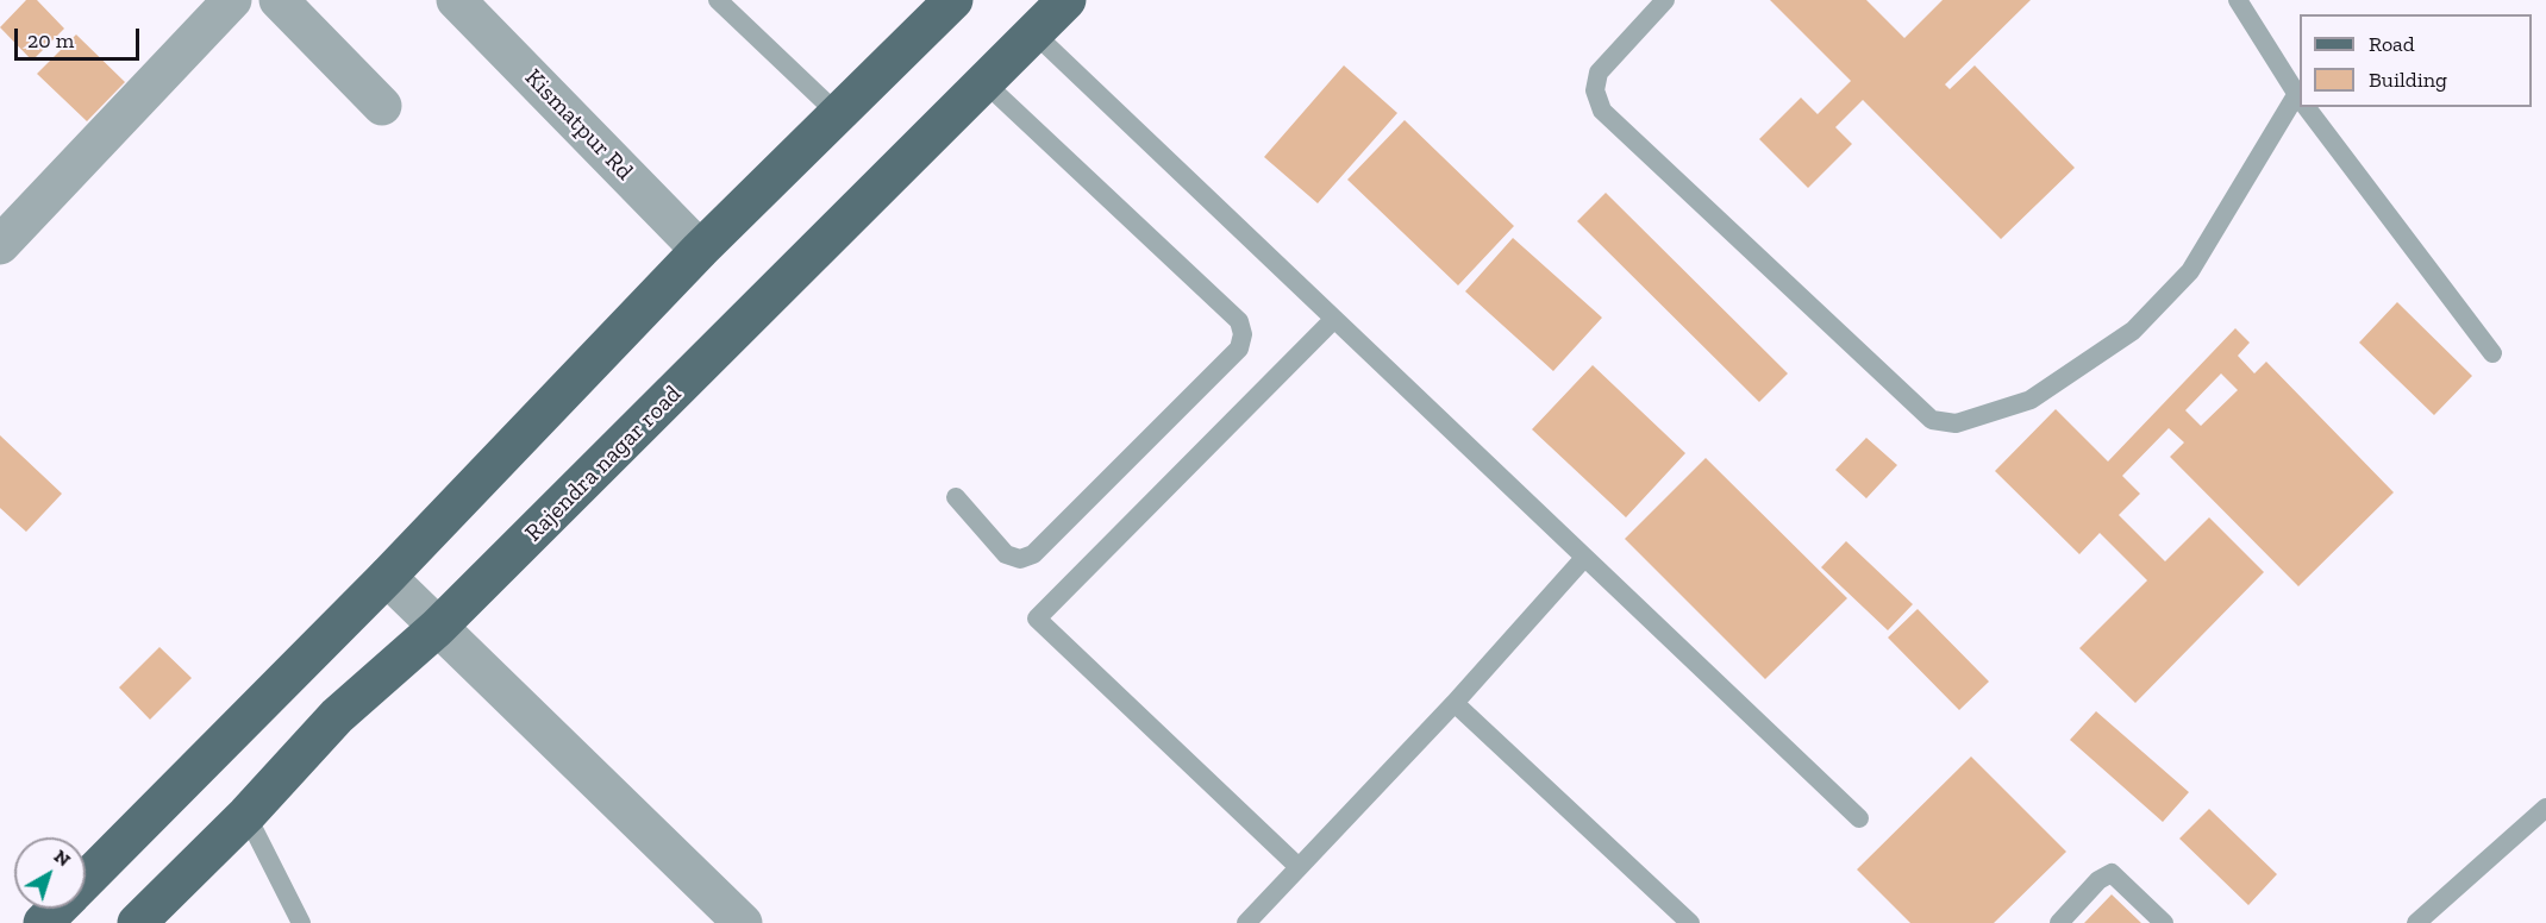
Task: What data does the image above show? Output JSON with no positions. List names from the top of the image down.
{
  "streets": {
    "main road": ["Rajendra nagar road"],
    "street": ["Kismatpur Rd"]
  },
  "legend": ["Road", "Building"],
  "scale_bar": "20 m",
  "north": "top right"
}
